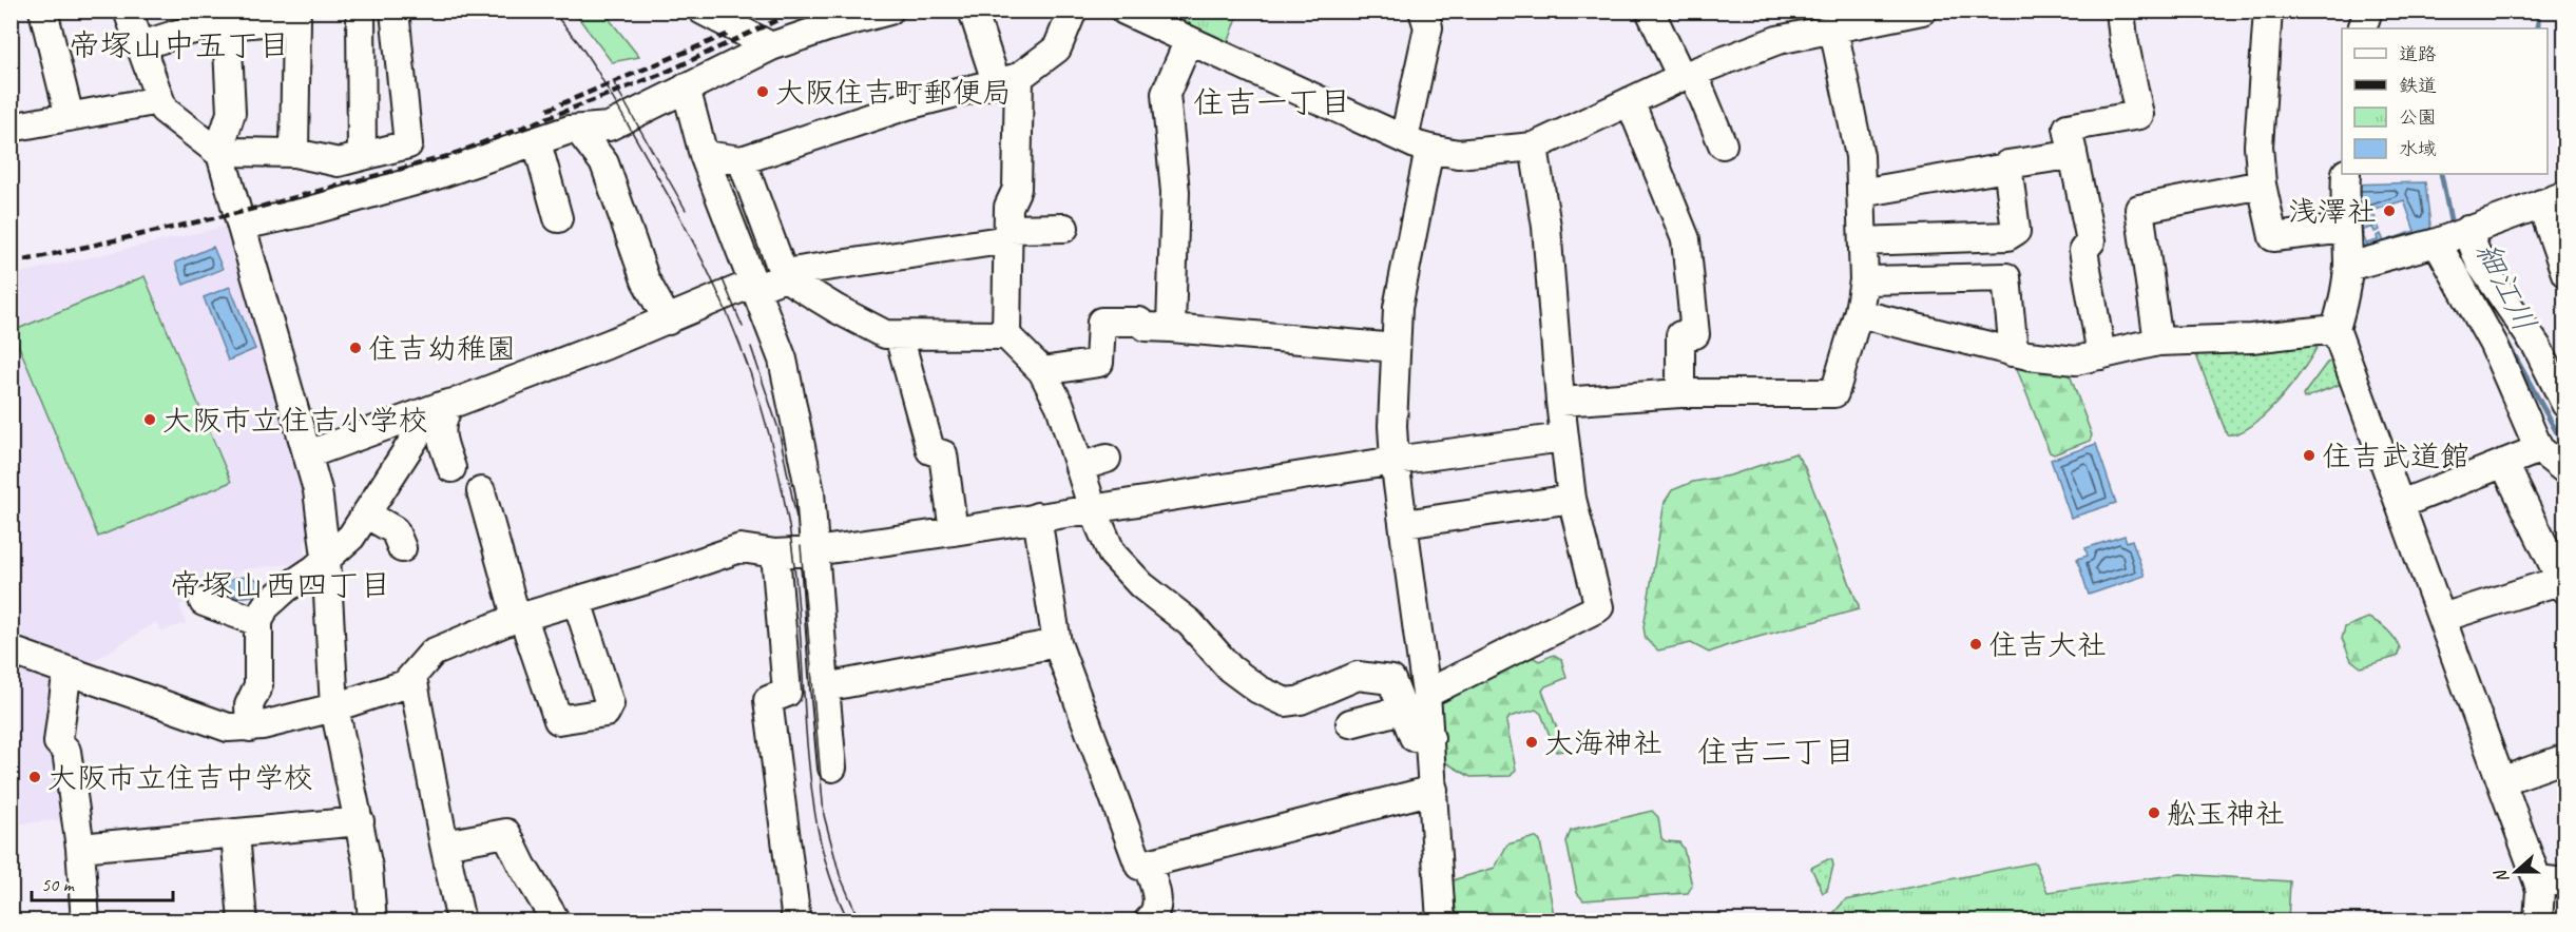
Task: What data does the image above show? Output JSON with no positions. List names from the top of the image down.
{
  "districts": [
    "帝塚山中五丁目",
    "住吉一丁目",
    "帝塚山西四丁目",
    "住吉二丁目"
  ],
  "water": ["細江川"],
  "places": [
    "大阪住吉町郵便局",
    "浅澤社",
    "住吉幼稚園",
    "大阪市立住吉小学校",
    "住吉武道館",
    "住吉大社",
    "大海神社",
    "大阪市立住吉中学校",
    "舩玉神社"
  ],
  "legend": [
    "道路",
    "鉄道",
    "公園",
    "水域"
  ],
  "scale_bar": "50 m",
  "north": "left"
}
